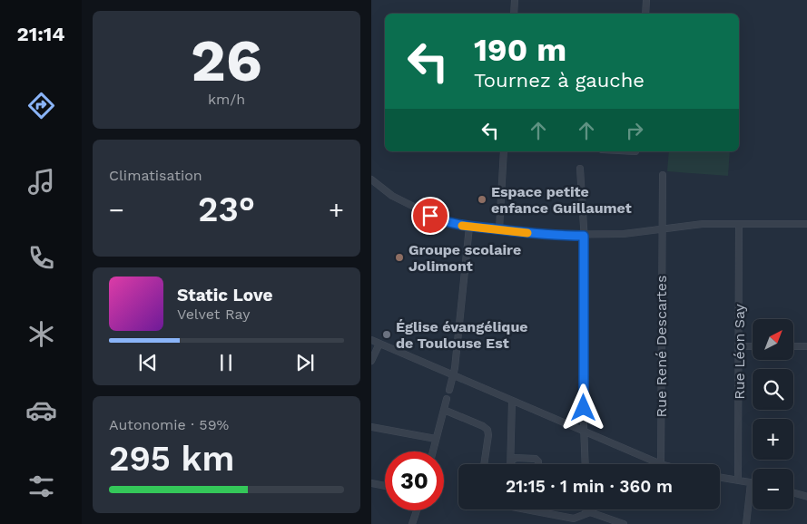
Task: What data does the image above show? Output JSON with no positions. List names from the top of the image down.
{
  "streets": {
    "street": ["Rue René Descartes", "Rue Léon Say"]
  },
  "places": ["Espace petite enfance Guillaumet", "Groupe scolaire Jolimont", "Église évangélique de Toulouse Est"],
  "north": "top right",
  "page": {
    "tabs": "21:14",
    "tile": [
      ["26", "km/h"],
      "Climatisation",
      ["Autonomie · 59%", "295 km"]
    ],
    "turn": ["190 m", "Tournez à gauche"],
    "heat": ["−", "23°", "+"],
    "song": ["Static Love", "Velvet Ray"],
    "map_buttons": ["+", "−"],
    "limit": "30",
    "trip": "21:15 · 1 min · 360 m"
  }
}
